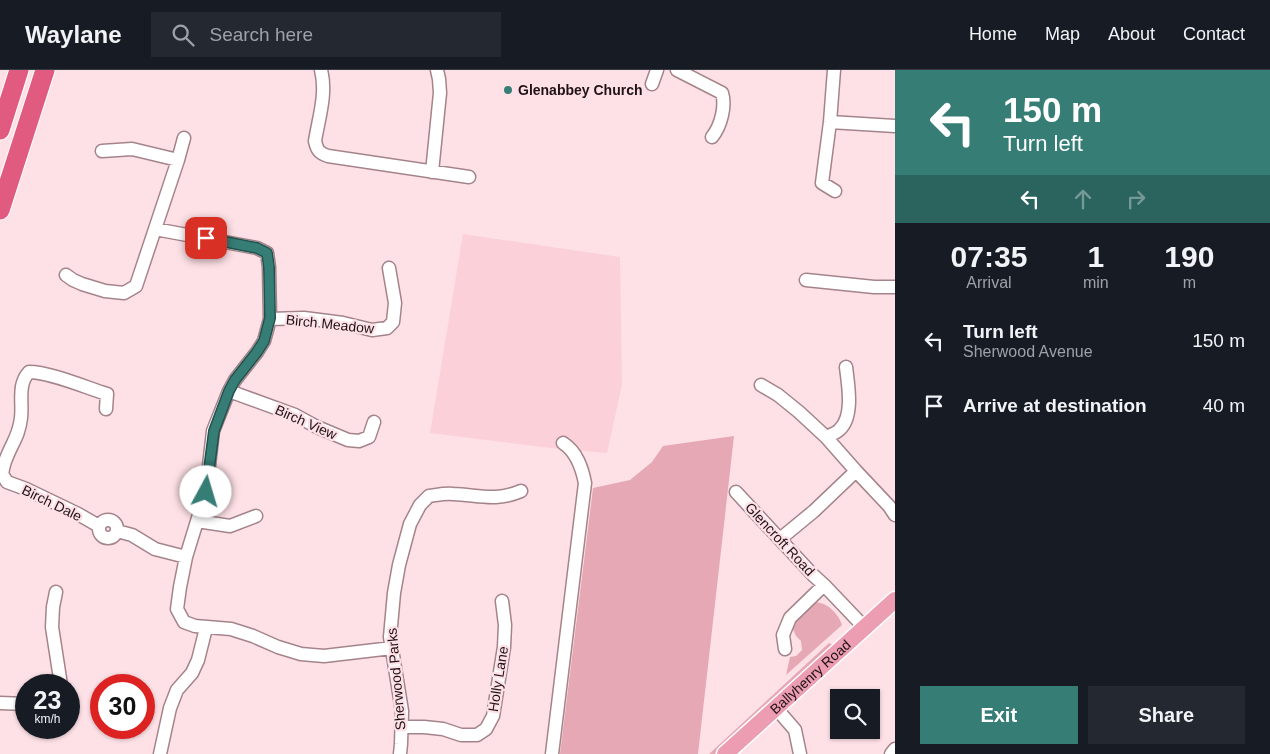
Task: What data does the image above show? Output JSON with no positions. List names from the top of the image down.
{
  "streets": {
    "main road": ["Ballyhenry Road"],
    "street": [
      "Birch Meadow",
      "Birch View",
      "Birch Dale",
      "Glencroft Road",
      "Sherwood Parks",
      "Holly Lane"
    ]
  },
  "crossings": [
    ["Glencroft Road", "Ballyhenry Road"],
    ["Sherwood Parks", "Holly Lane"]
  ],
  "places": ["Glenabbey Church"],
  "page": {
    "header": "Waylane",
    "search": "Search here",
    "nav": [
      "Home",
      "Map",
      "About",
      "Contact"
    ],
    "turn": ["150 m", "Turn left"],
    "eta": [
      "07:35",
      "Arrival",
      "1",
      "min",
      "190",
      "m"
    ],
    "list": [
      {
        "name": "Turn left",
        "note": "Sherwood Avenue",
        "value": "150 m"
      },
      {
        "name": "Arrive at destination",
        "value": "40 m"
      }
    ],
    "speed": "23 km/h",
    "limit": "30",
    "buttons": ["Exit", "Share"]
  }
}
